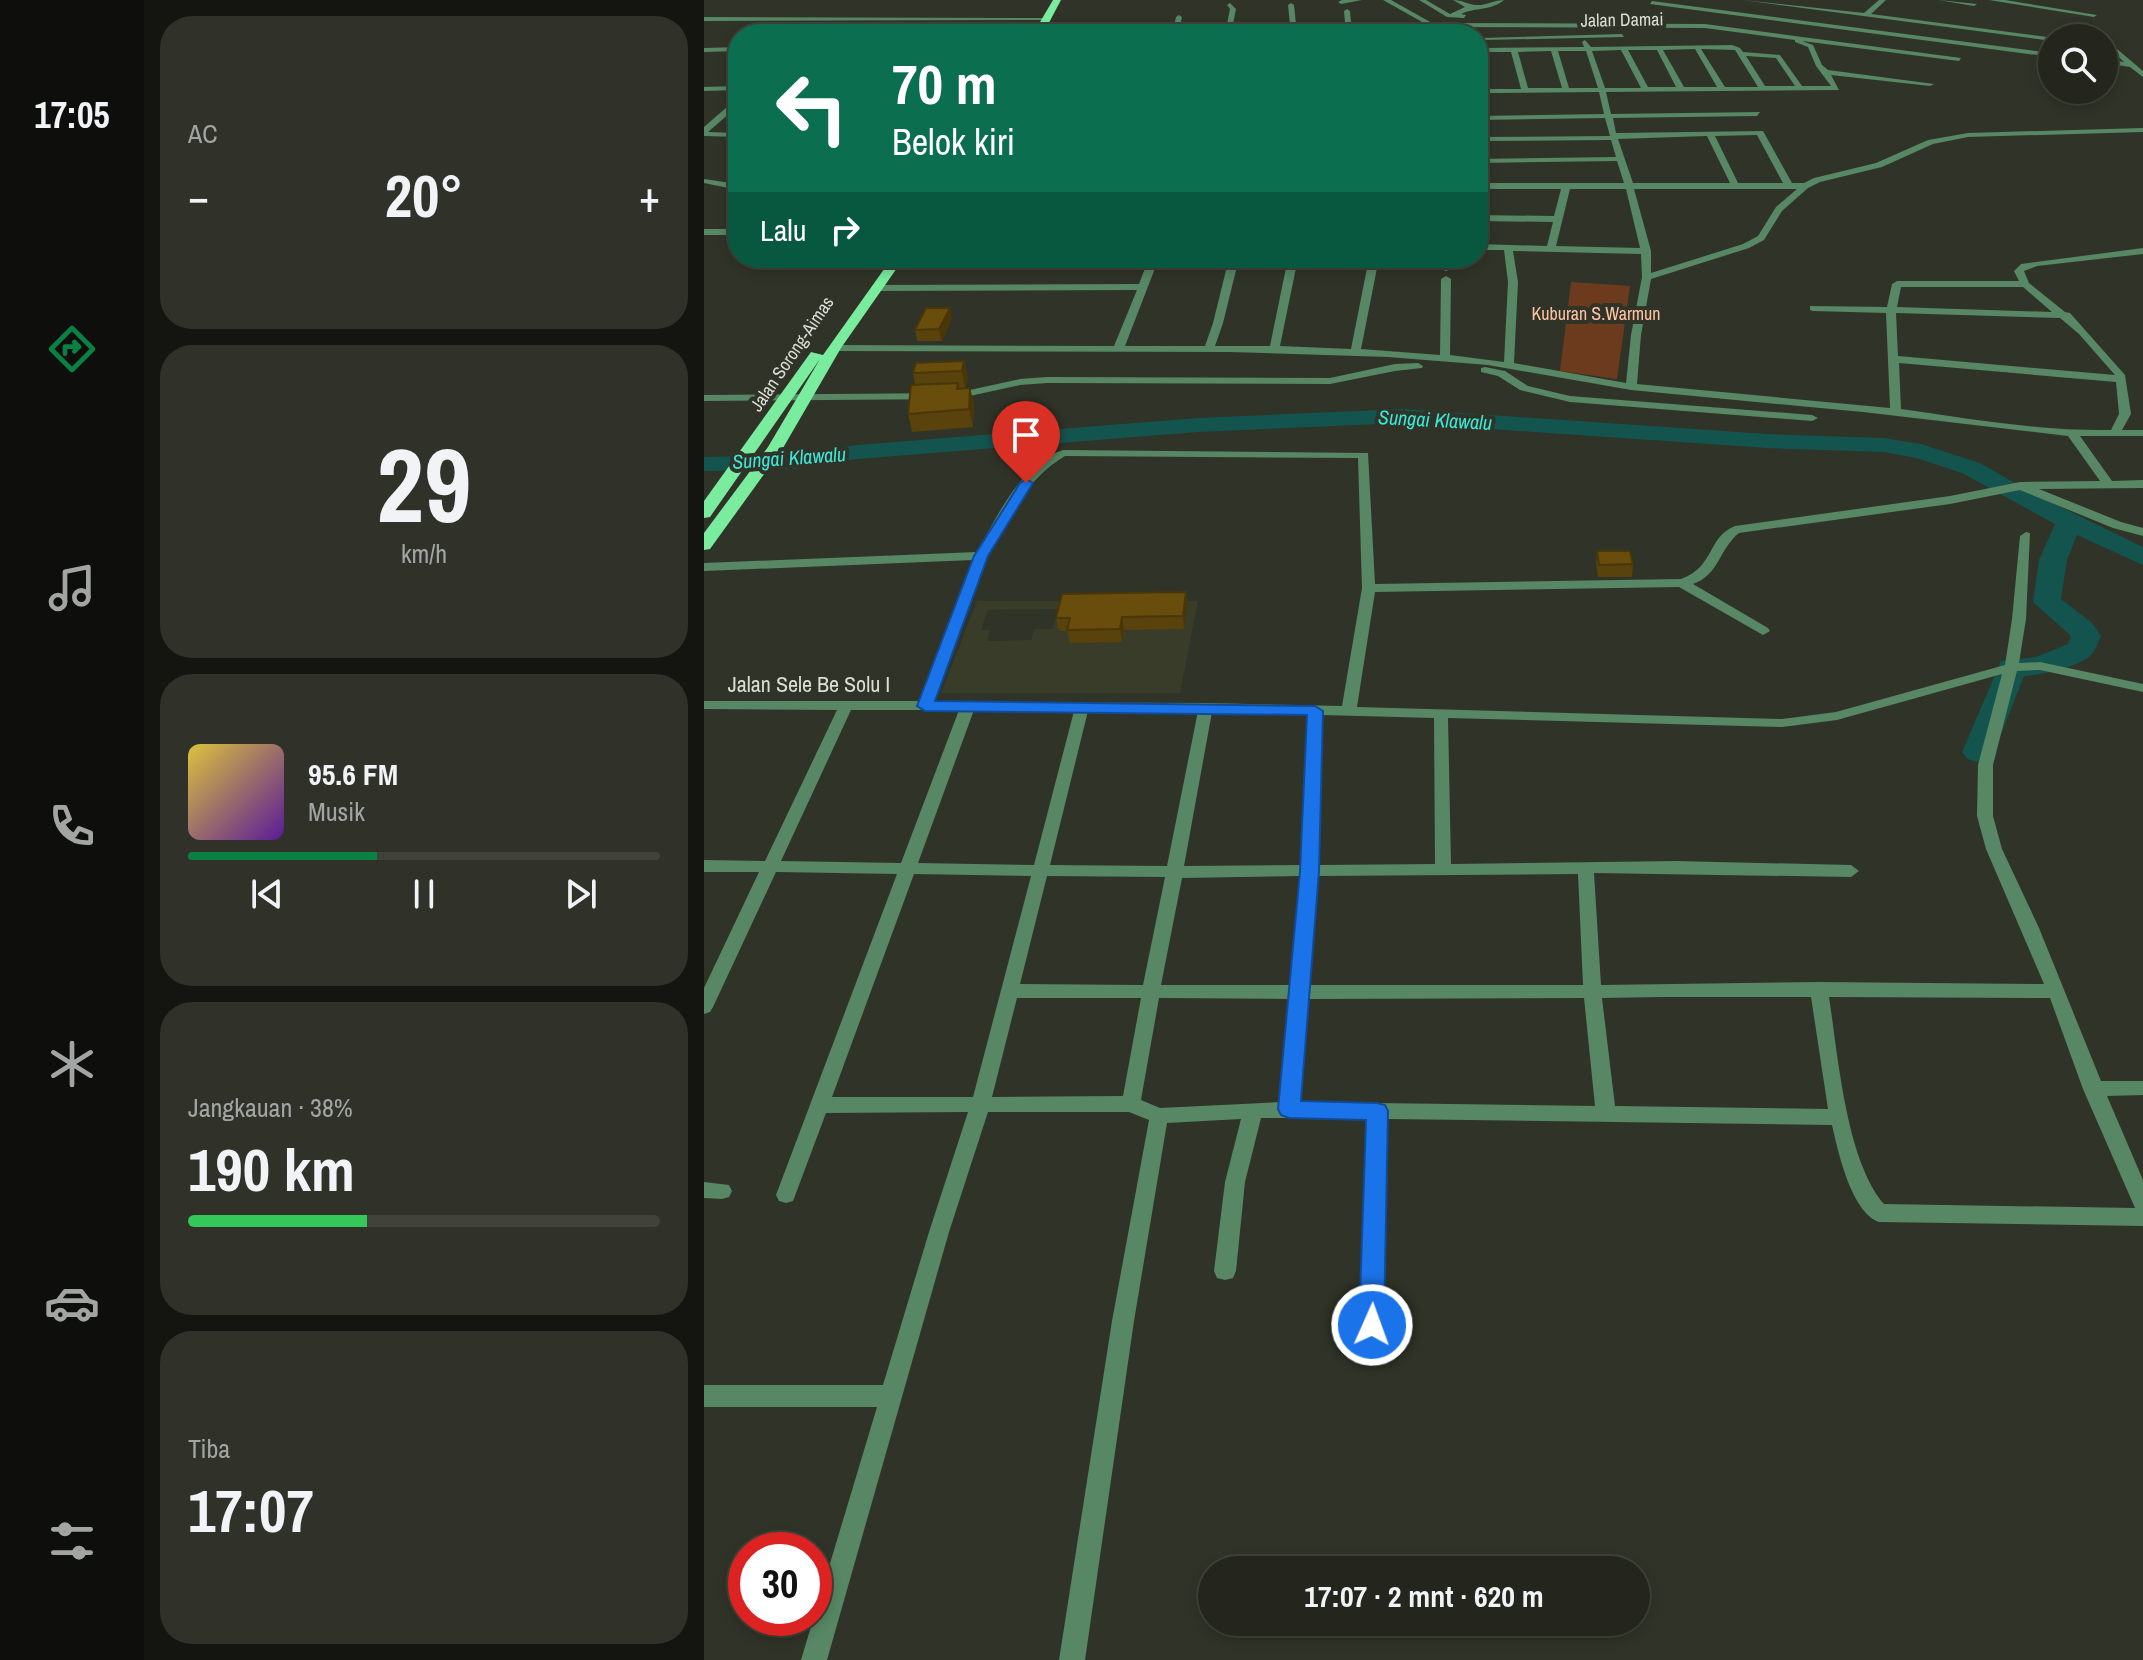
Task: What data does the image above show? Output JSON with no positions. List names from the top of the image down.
{
  "streets": {
    "highway": ["Jalan Sorong-Aimas"],
    "street": ["Jalan Damai", "Jalan Sele Be Solu I"]
  },
  "water": ["Sungai Klawalu"],
  "parks": ["Kuburan S.Warmun"],
  "page": {
    "tabs": "17:05",
    "tile": [
      "AC",
      ["29", "km/h"],
      ["Jangkauan · 38%", "190 km"],
      ["Tiba", "17:07"]
    ],
    "turn": ["70 m", "Belok kiri"],
    "heat": ["−", "20°", "+"],
    "then": "Lalu",
    "song": ["95.6 FM", "Musik"],
    "limit": "30",
    "trip": "17:07 · 2 mnt · 620 m"
  }
}
